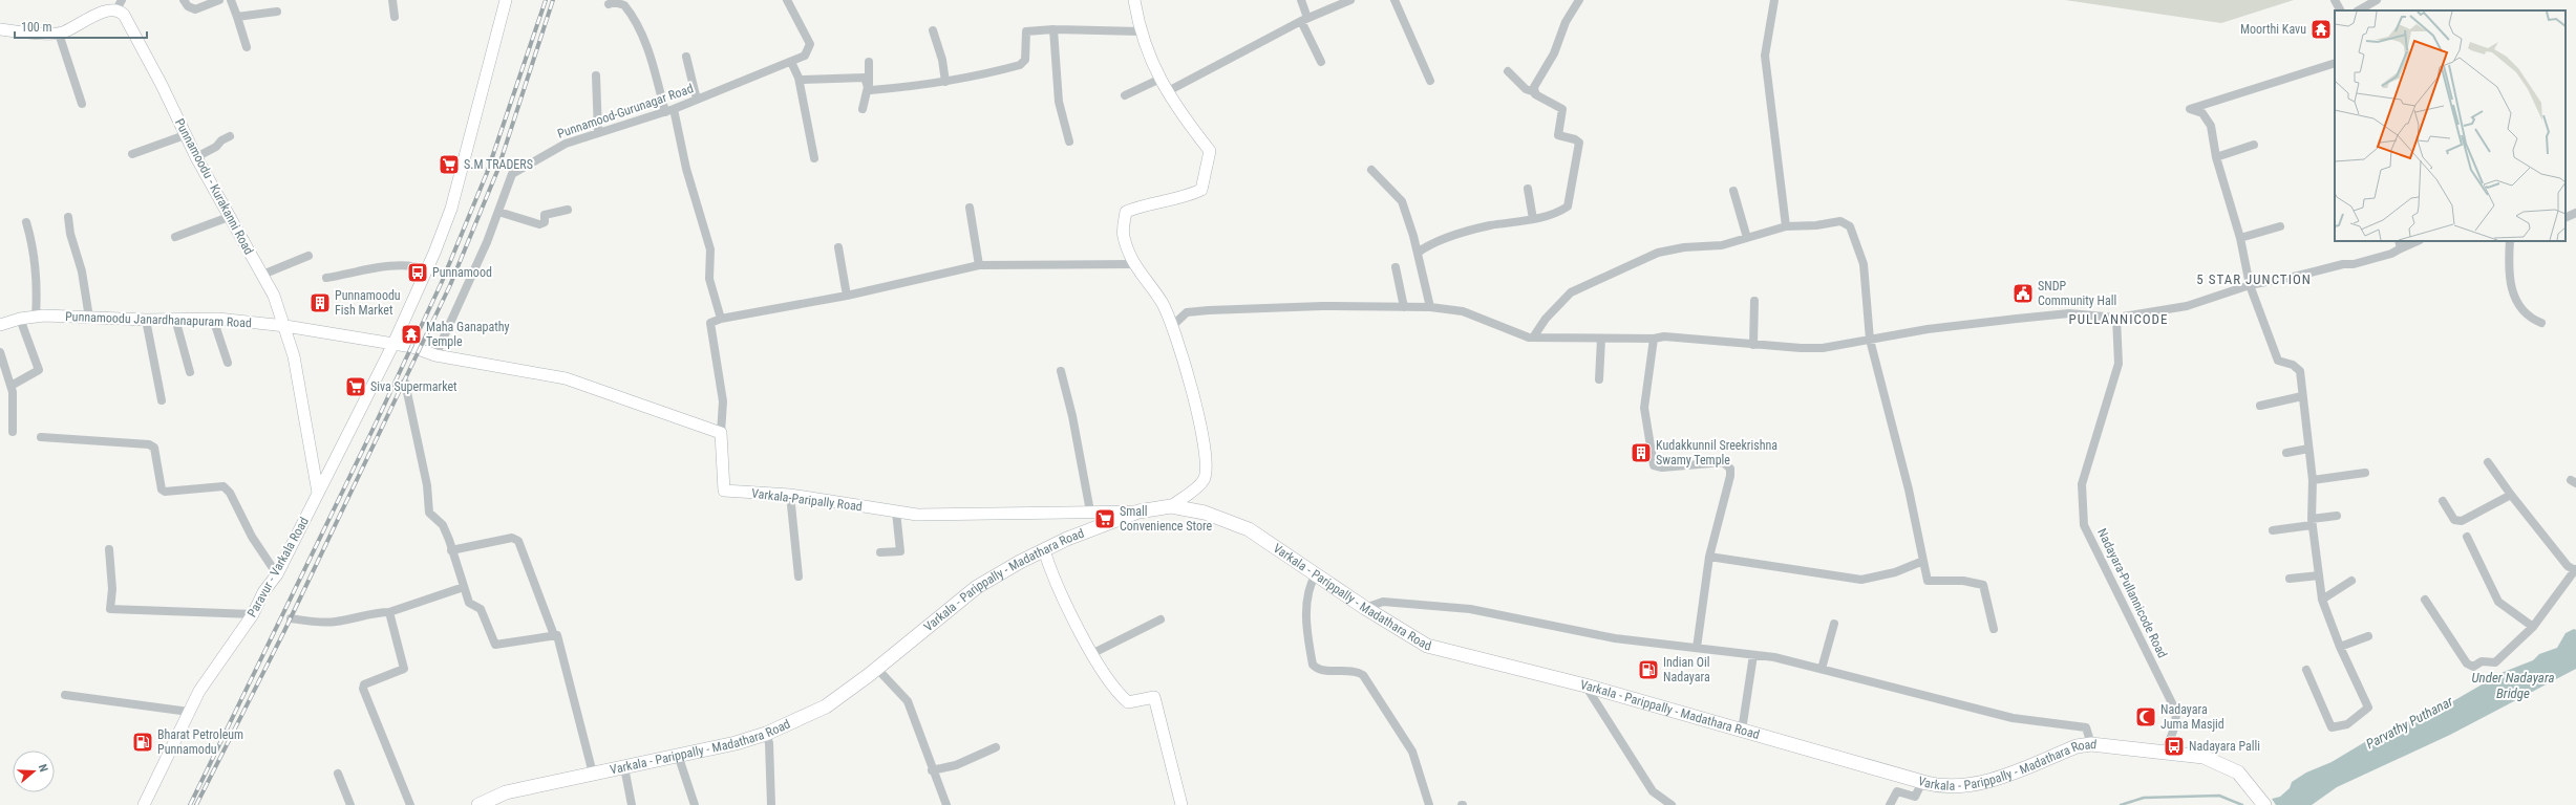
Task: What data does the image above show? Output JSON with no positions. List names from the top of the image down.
{
  "streets": {
    "main road": [
      "Punnamoodu - Kurakanni Road",
      "Punnamoodu Janardhanapuram Road",
      "Varkala-Paripally Road",
      "Paravur - Varkala Road",
      "Varkala - Parippally - Madathara Road"
    ],
    "street": ["Punnamood-Gurunagar Road", "Nadayara-Pullannicode Road"]
  },
  "crossings": [
    ["Punnamoodu - Kurakanni Road", "Punnamoodu Janardhanapuram Road"],
    ["Punnamoodu - Kurakanni Road", "Paravur - Varkala Road"],
    ["Punnamoodu Janardhanapuram Road", "Paravur - Varkala Road"],
    ["Varkala-Paripally Road", "Varkala - Parippally - Madathara Road"],
    ["Varkala - Parippally - Madathara Road", "Nadayara-Pullannicode Road"]
  ],
  "districts": ["5 STAR JUNCTION", "PULLANNICODE"],
  "water": ["Under Nadayara Bridge", "Parvathy Puthanar"],
  "places": {
    "temple": ["Moorthi Kavu", "Maha Ganapathy Temple"],
    "supermarket": ["S.M TRADERS", "Siva Supermarket", "Small Convenience Store"],
    "bus stop": ["Punnamood", "Nadayara Palli"],
    "public building": ["SNDP Community Hall"],
    "building": ["Punnamoodu Fish Market", "Kudakkunnil Sreekrishna Swamy Temple"],
    "fuel station": ["Indian Oil Nadayara", "Bharat Petroleum Punnamodu"],
    "mosque": ["Nadayara Juma Masjid"]
  },
  "scale_bar": "100 m",
  "north": "right"
}
